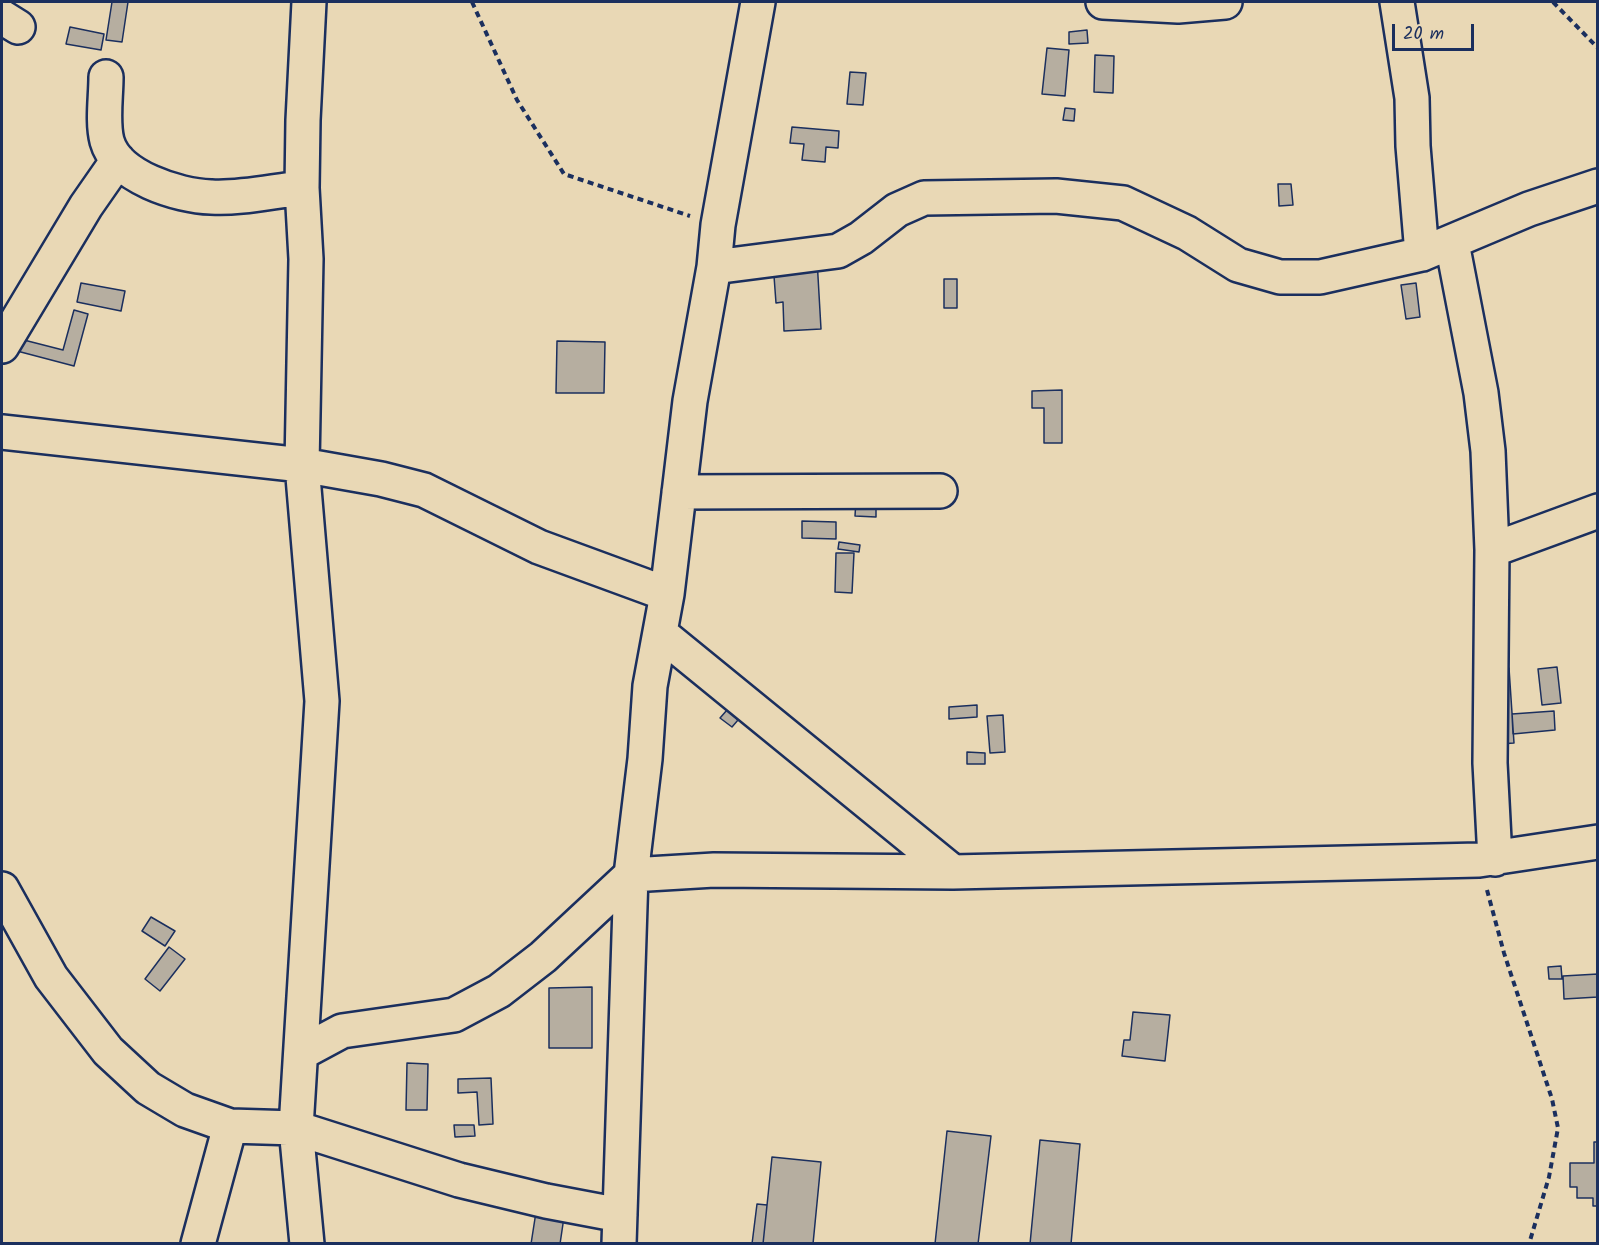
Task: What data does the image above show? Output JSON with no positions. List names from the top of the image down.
{
  "scale_bar": "20 m"
}
